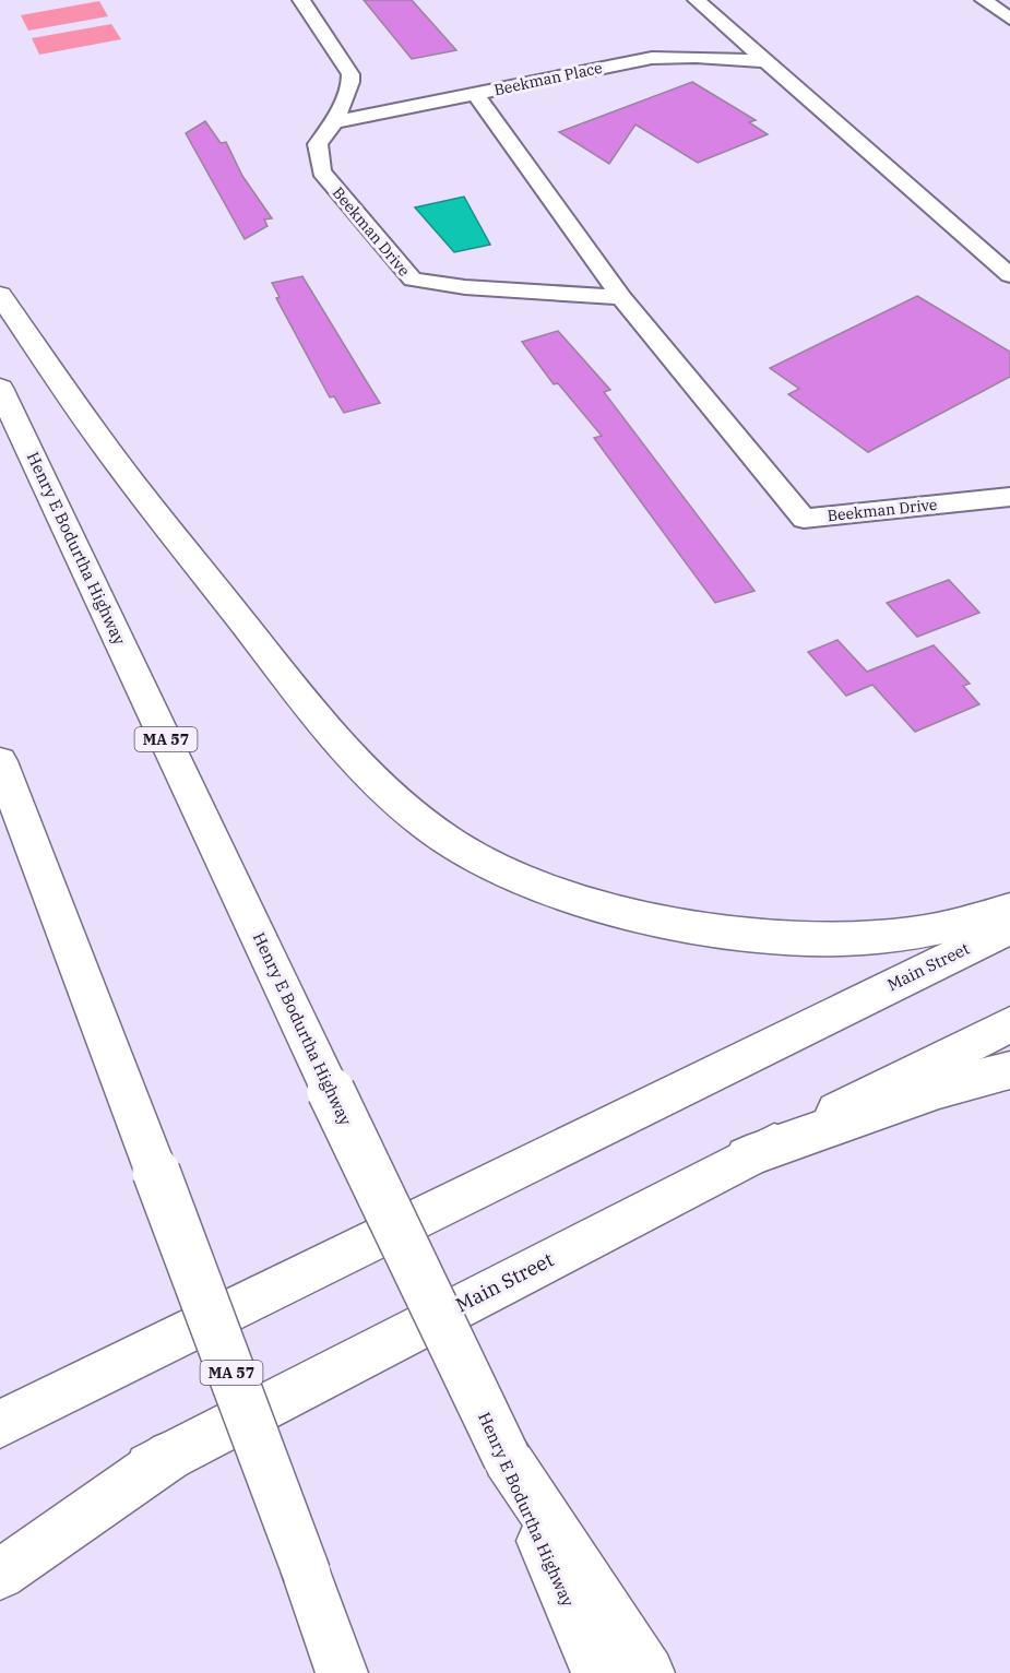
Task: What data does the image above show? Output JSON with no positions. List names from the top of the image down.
{
  "streets": {
    "main road": ["Henry E Bodurtha Highway", "MA 57", "Main Street"],
    "street": ["Beekman Place", "Beekman Drive"]
  },
  "crossings": [
    ["Beekman Place", "Beekman Drive"]
  ]
}
